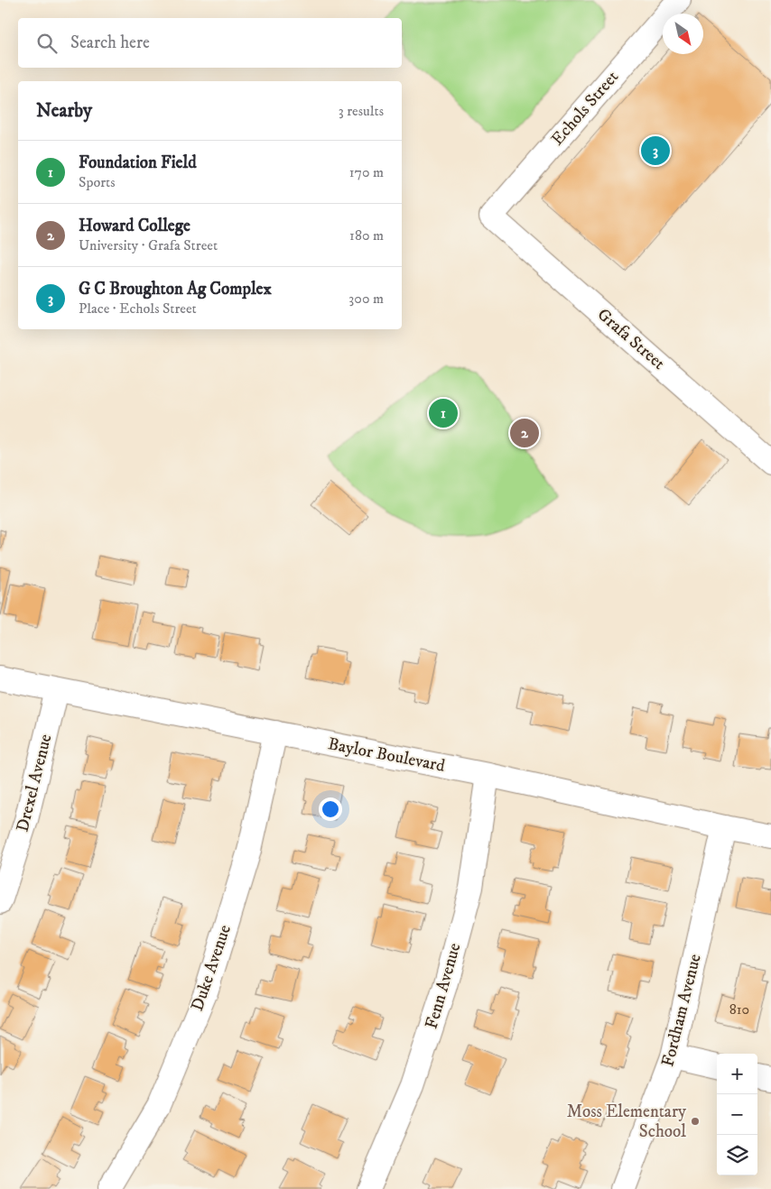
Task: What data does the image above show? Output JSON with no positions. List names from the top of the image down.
{
  "streets": {
    "street": [
      "Echols Street",
      "Grafa Street",
      "Baylor Boulevard",
      "Drexel Avenue",
      "Duke Avenue",
      "Fenn Avenue",
      "Fordham Avenue"
    ]
  },
  "crossings": [
    ["Echols Street", "Grafa Street"],
    ["Baylor Boulevard", "Drexel Avenue"],
    ["Baylor Boulevard", "Duke Avenue"],
    ["Baylor Boulevard", "Fenn Avenue"],
    ["Baylor Boulevard", "Fordham Avenue"]
  ],
  "places": ["Moss Elementary School"],
  "house_numbers": ["810"],
  "north": "bottom right",
  "page": {
    "search": "Search here",
    "heading": ["Nearby", "3 results"],
    "pins": ["3", "1", "2"],
    "list": [
      {
        "mark": "1",
        "name": "Foundation Field",
        "note": "Sports",
        "value": "170 m"
      },
      {
        "mark": "2",
        "name": "Howard College",
        "note": "University · Grafa Street",
        "value": "180 m"
      },
      {
        "mark": "3",
        "name": "G C Broughton Ag Complex",
        "note": "Place · Echols Street",
        "value": "300 m"
      }
    ],
    "map_buttons": ["+", "−"]
  }
}
